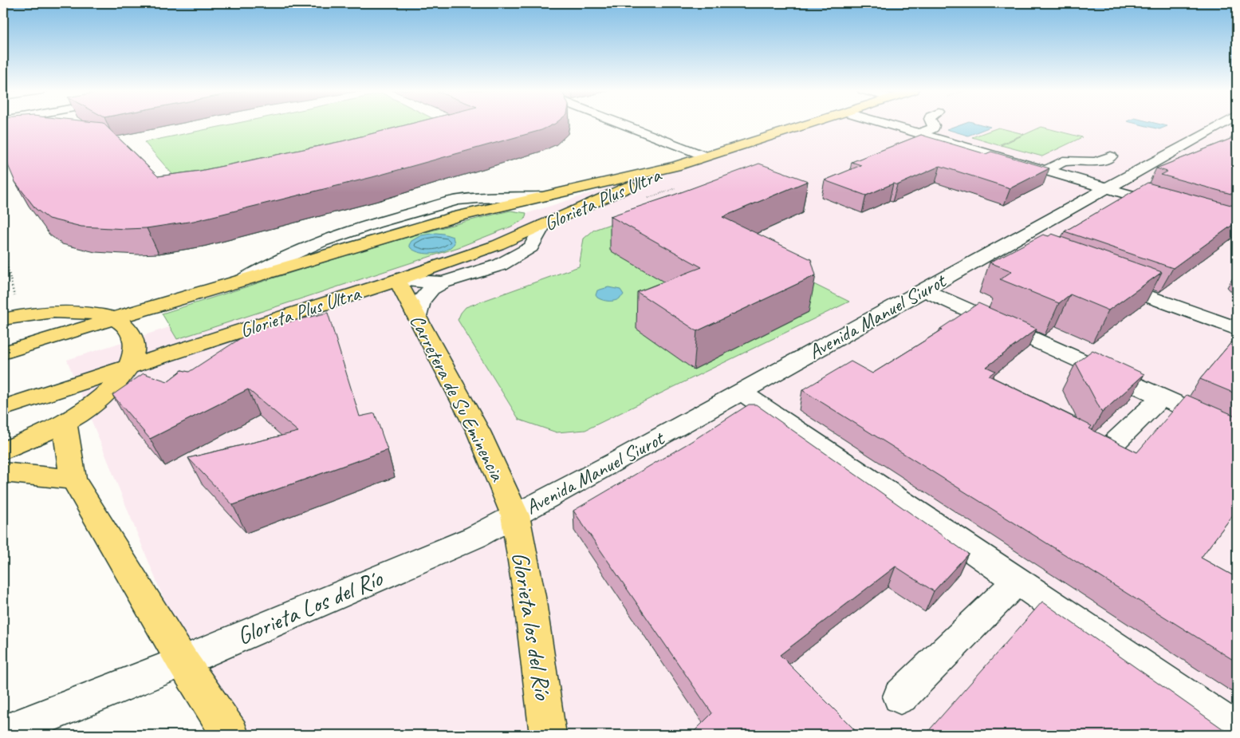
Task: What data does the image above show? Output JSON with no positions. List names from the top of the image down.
{
  "streets": {
    "main road": ["Glorieta Plus Ultra", "Carretera de Su Eminencia", "Glorieta los del Río"],
    "street": ["Avenida Manuel Siurot", "Glorieta Los del Río"]
  },
  "crossings": [
    ["Glorieta Plus Ultra", "Carretera de Su Eminencia"],
    ["Avenida Manuel Siurot", "Carretera de Su Eminencia"],
    ["Avenida Manuel Siurot", "Glorieta Los del Río"],
    ["Avenida Manuel Siurot", "Glorieta los del Río"],
    ["Carretera de Su Eminencia", "Glorieta Los del Río"],
    ["Carretera de Su Eminencia", "Glorieta los del Río"],
    ["Glorieta Los del Río", "Glorieta los del Río"]
  ]
}
